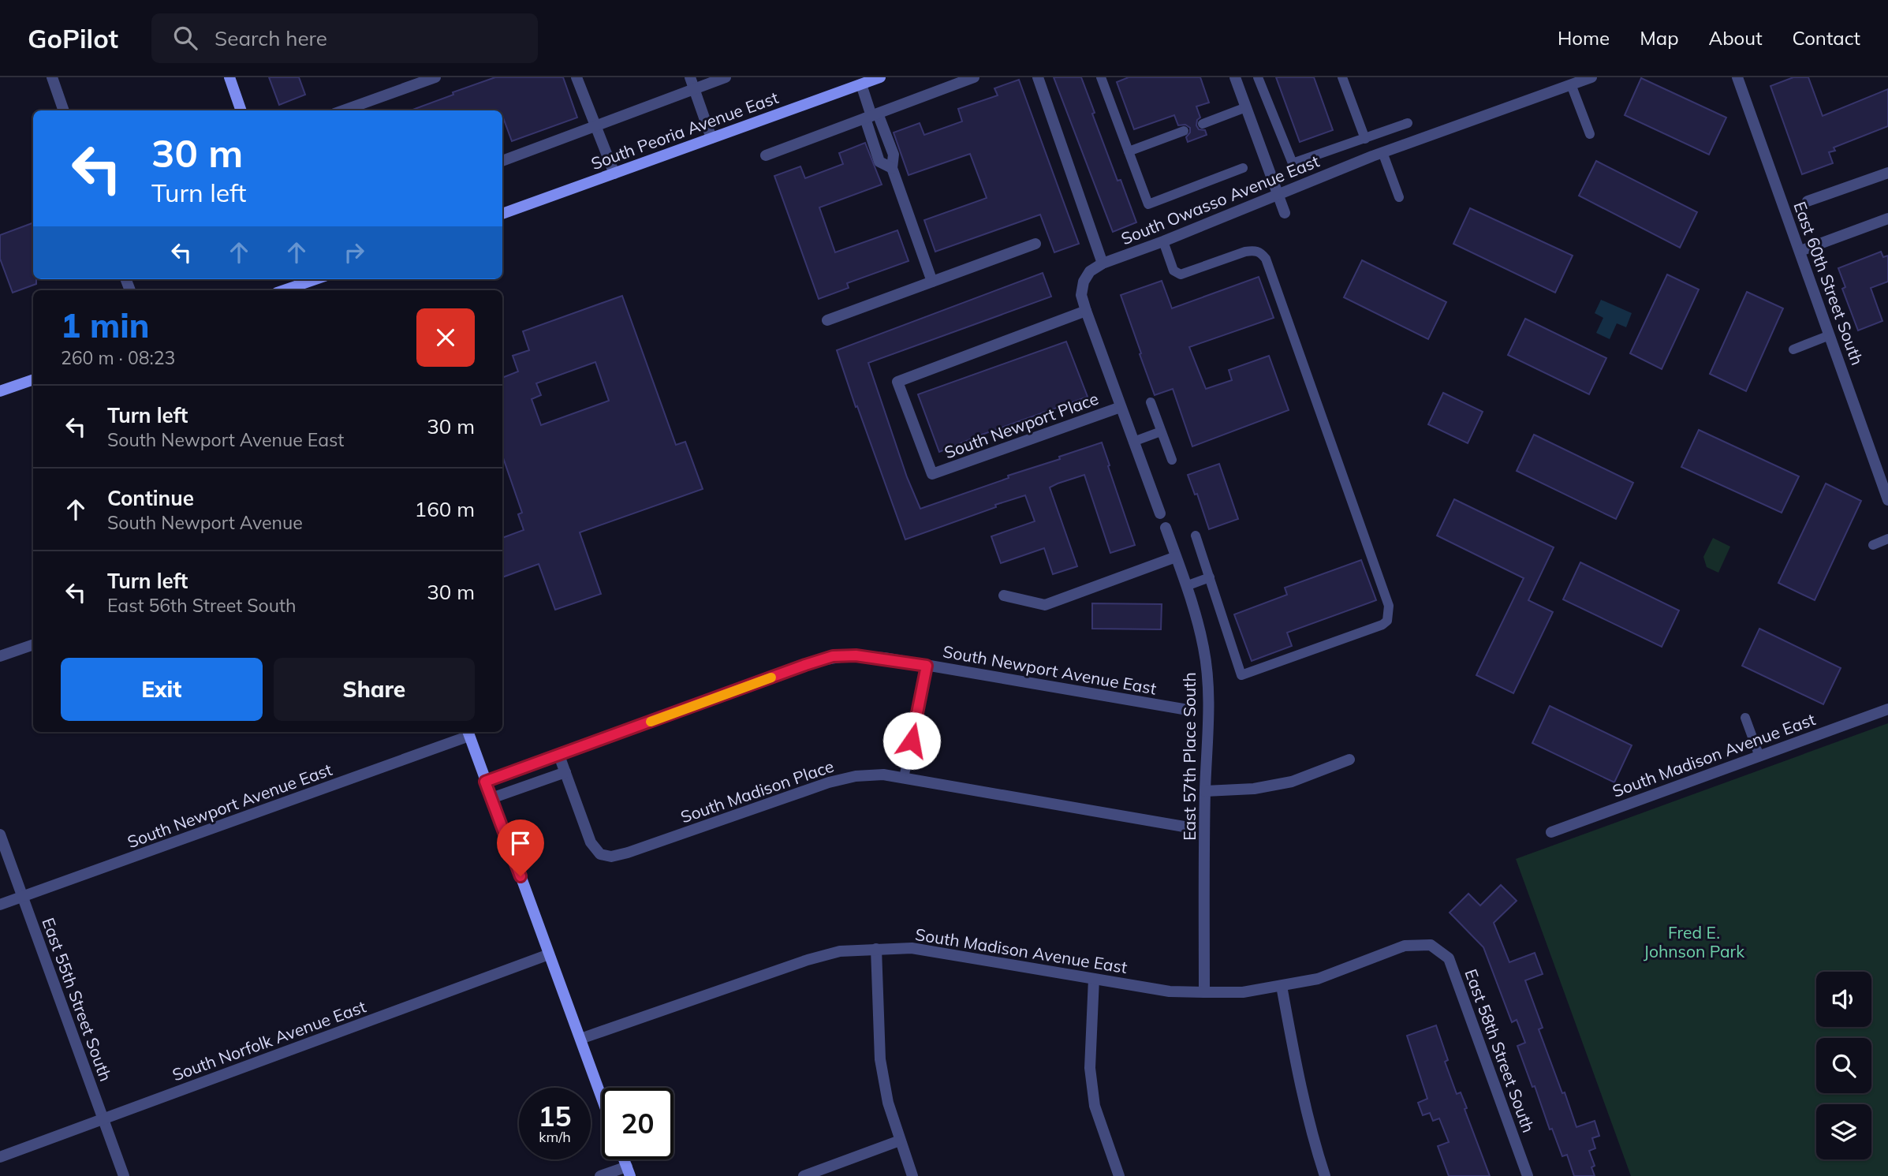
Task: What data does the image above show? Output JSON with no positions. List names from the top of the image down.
{
  "streets": {
    "main road": ["South Peoria Avenue East"],
    "street": [
      "South Owasso Avenue East",
      "East 60th Street South",
      "South Newport Place",
      "South Newport Avenue East",
      "South Madison Avenue East",
      "East 57th Place South",
      "South Madison Place",
      "East 55th Street South",
      "South Norfolk Avenue East",
      "East 58th Street South"
    ]
  },
  "crossings": [
    ["South Owasso Avenue East", "South Newport Place"],
    ["South Newport Avenue East", "East 55th Street South"],
    ["South Madison Avenue East", "East 57th Place South"],
    ["South Madison Avenue East", "East 58th Street South"],
    ["East 55th Street South", "South Norfolk Avenue East"]
  ],
  "parks": ["Fred E. Johnson Park"],
  "page": {
    "header": "GoPilot",
    "search": "Search here",
    "nav": [
      "Home",
      "Map",
      "About",
      "Contact"
    ],
    "turn": ["30 m", "Turn left"],
    "heading": ["1 min", "260 m · 08:23"],
    "list": [
      {
        "name": "Turn left",
        "note": "South Newport Avenue East",
        "value": "30 m"
      },
      {
        "name": "Continue",
        "note": "South Newport Avenue",
        "value": "160 m"
      },
      {
        "name": "Turn left",
        "note": "East 56th Street South",
        "value": "30 m"
      }
    ],
    "buttons": ["Exit", "Share"],
    "speed": "15 km/h",
    "limit": "20"
  }
}
